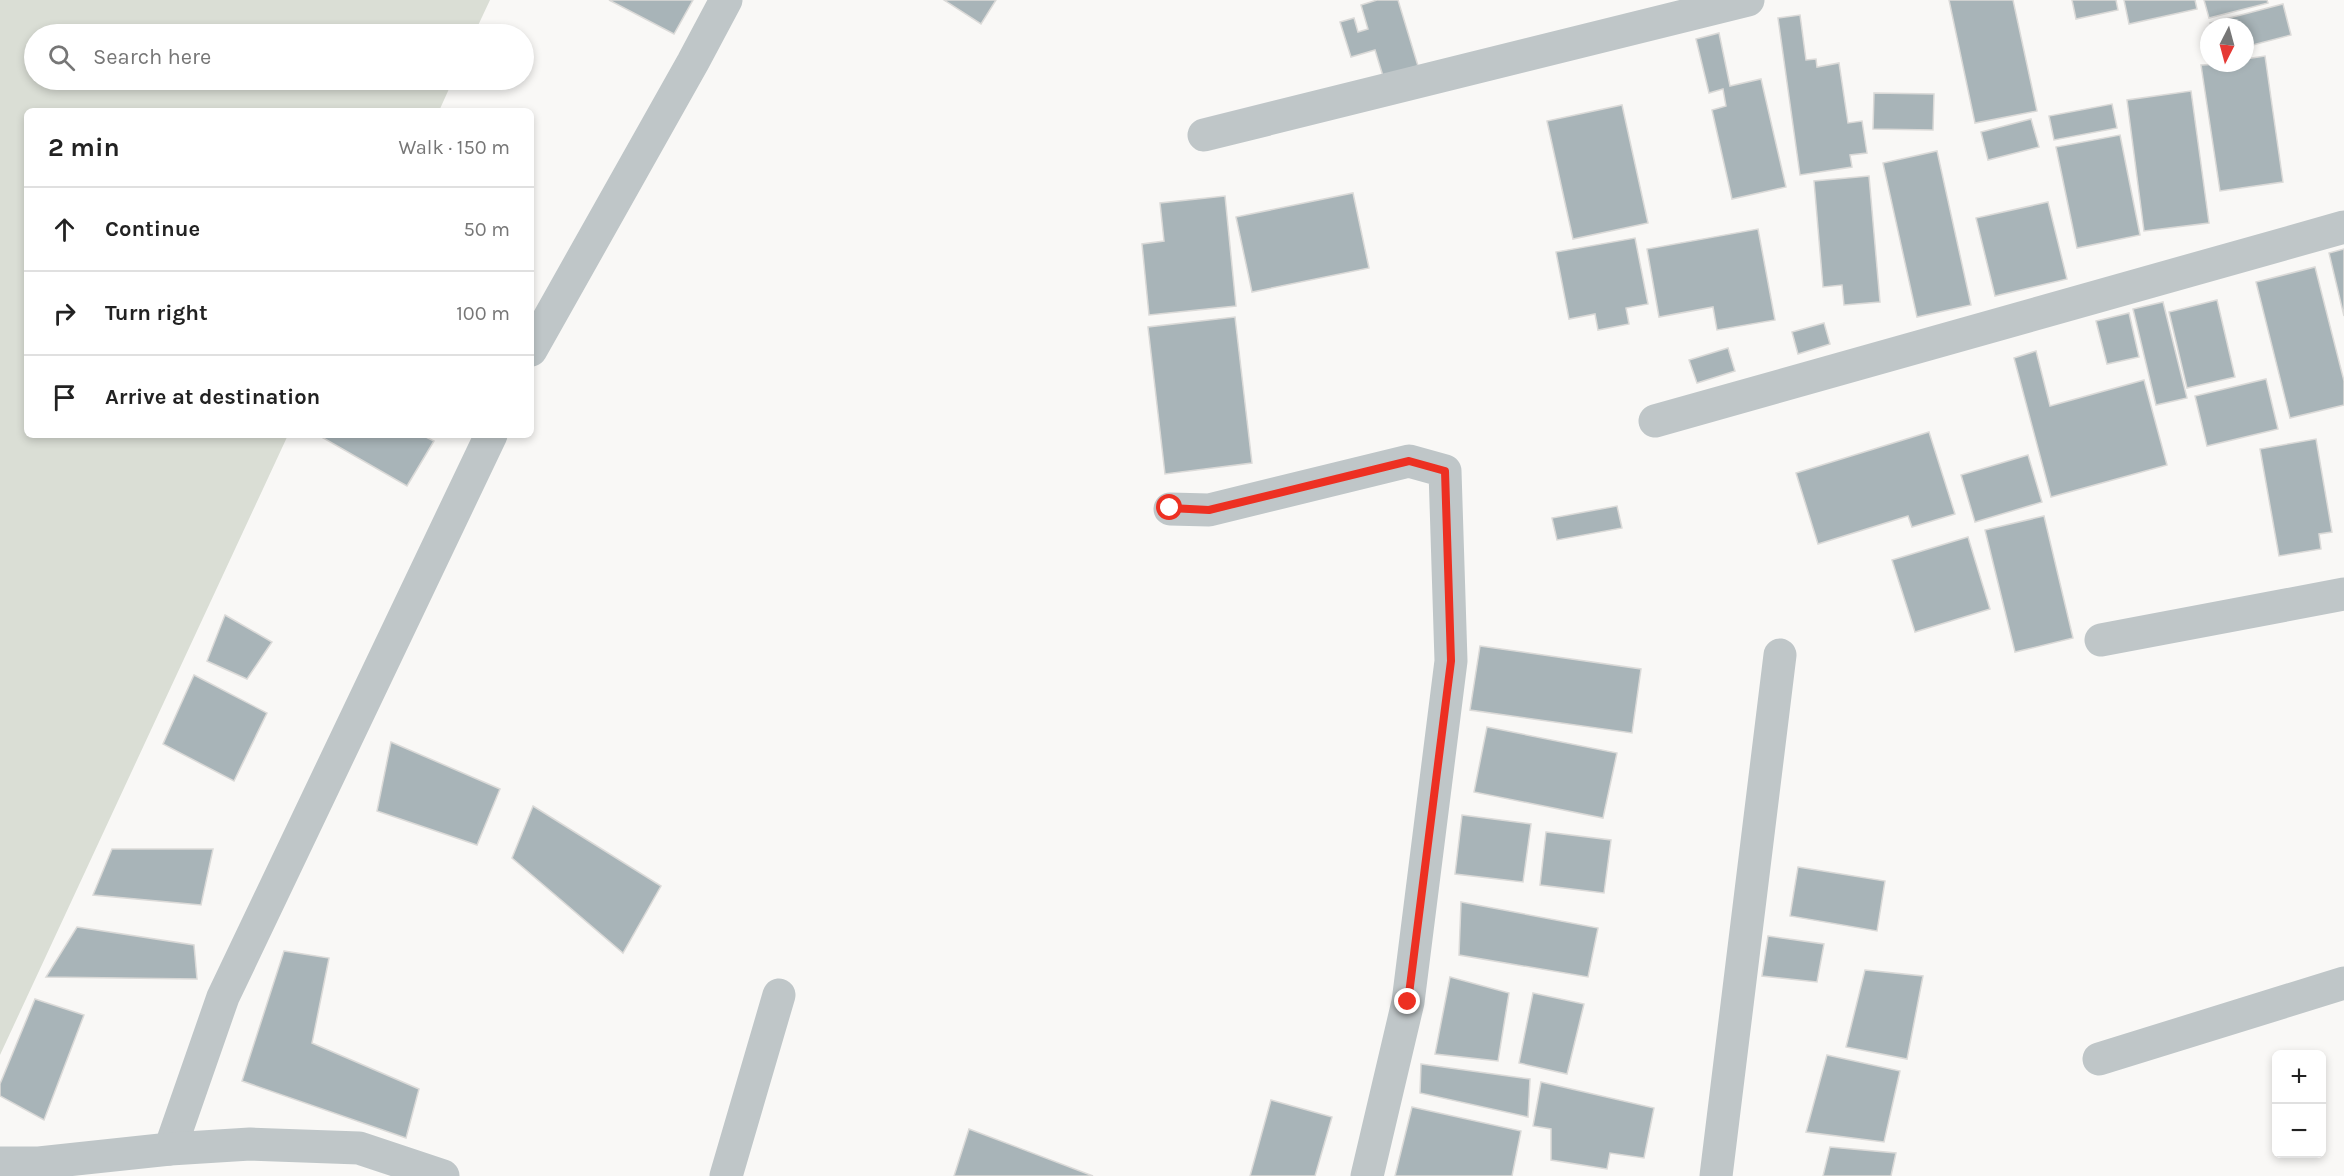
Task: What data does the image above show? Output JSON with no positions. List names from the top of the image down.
{
  "north": "bottom",
  "page": {
    "search": "Search here",
    "heading": ["2 min", "Walk · 150 m"],
    "list": [
      ["Continue", "50 m"],
      ["Turn right", "100 m"],
      "Arrive at destination"
    ],
    "map_buttons": ["+", "−"]
  }
}
